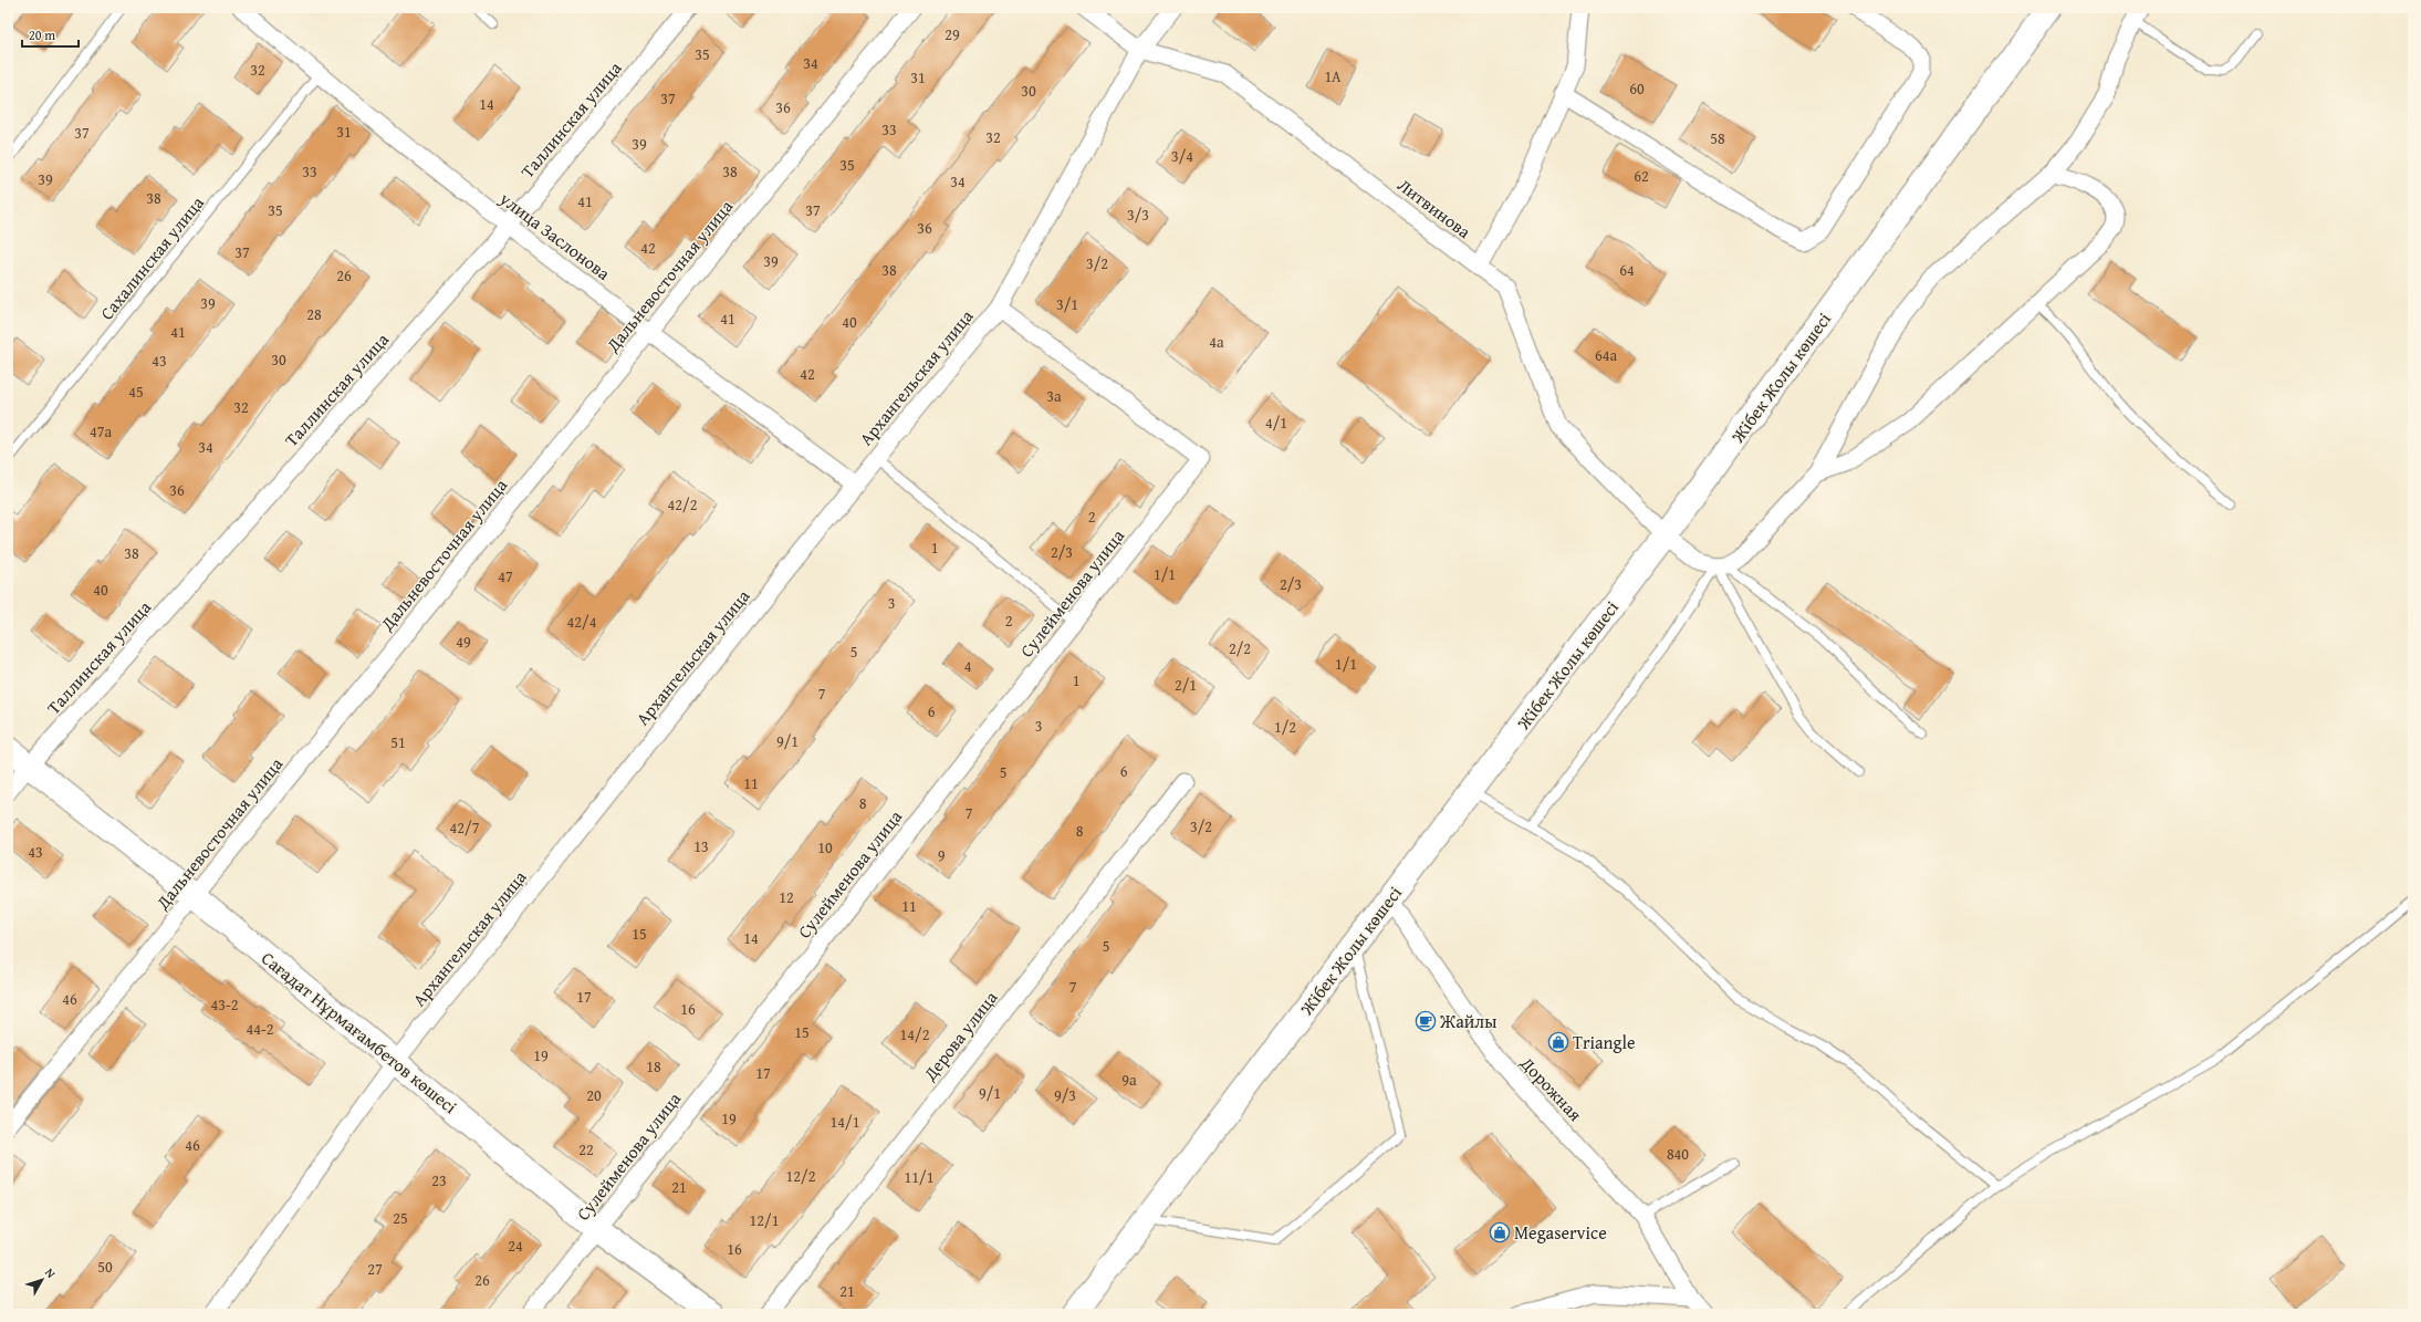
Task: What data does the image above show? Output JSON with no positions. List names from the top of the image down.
{
  "streets": {
    "main road": ["Жібек Жолы көшесі", "Сағадат Нұрмағамбетов көшесі"],
    "street": [
      "Таллинская улица",
      "Литвинова",
      "улица Заслонова",
      "Дальневосточная улица",
      "Архангельская улица",
      "Сулейменова улица",
      "Дерова улица",
      "Дорожная"
    ],
    "lane": ["Сахалинская улица"]
  },
  "crossings": [
    ["Таллинская улица", "улица Заслонова"],
    ["Таллинская улица", "Сағадат Нұрмағамбетов көшесі"],
    ["Литвинова", "Архангельская улица"],
    ["Литвинова", "Жібек Жолы көшесі"],
    ["улица Заслонова", "Сахалинская улица"],
    ["улица Заслонова", "Дальневосточная улица"],
    ["улица Заслонова", "Архангельская улица"],
    ["Дальневосточная улица", "Сағадат Нұрмағамбетов көшесі"],
    ["Архангельская улица", "Сулейменова улица"],
    ["Архангельская улица", "Сағадат Нұрмағамбетов көшесі"],
    ["Жібек Жолы көшесі", "Дорожная"],
    ["Сулейменова улица", "Сағадат Нұрмағамбетов көшесі"]
  ],
  "places": {
    "cafe": ["Жайлы"],
    "shop": ["Triangle", "Megaservice"]
  },
  "house_numbers": [
    "29",
    "35",
    "34",
    "32",
    "1А",
    "31",
    "60",
    "30",
    "37",
    "14",
    "36",
    "33",
    "31",
    "37",
    "32",
    "58",
    "39",
    "3/4",
    "35",
    "33",
    "38",
    "62",
    "39",
    "34",
    "38",
    "41",
    "35",
    "37",
    "3/3",
    "36",
    "42",
    "37",
    "39",
    "3/2",
    "38",
    "64",
    "26",
    "39",
    "3/1",
    "28",
    "41",
    "40",
    "41",
    "4а",
    "64а",
    "30",
    "43",
    "42",
    "45",
    "3а",
    "32",
    "4/1",
    "47а",
    "34",
    "36",
    "42/2",
    "2",
    "1",
    "2/3",
    "38",
    "1/1",
    "47",
    "2/3",
    "40",
    "3",
    "2",
    "42/4",
    "49",
    "2/2",
    "5",
    "1/1",
    "4",
    "1",
    "2/1",
    "7",
    "6",
    "3",
    "1/2",
    "9/1",
    "51",
    "6",
    "5",
    "11",
    "8",
    "7",
    "3/2",
    "42/7",
    "8",
    "13",
    "10",
    "43",
    "9",
    "12",
    "11",
    "15",
    "14",
    "5",
    "7",
    "17",
    "46",
    "43-2",
    "16",
    "44-2",
    "15",
    "14/2",
    "19",
    "18",
    "17",
    "9а",
    "9/1",
    "20",
    "9/3",
    "19",
    "14/1",
    "46",
    "22",
    "840",
    "12/2",
    "11/1",
    "23",
    "21",
    "25",
    "12/1",
    "24",
    "16",
    "50",
    "27",
    "26",
    "21"
  ],
  "scale_bar": "20 m",
  "north": "top right"
}
